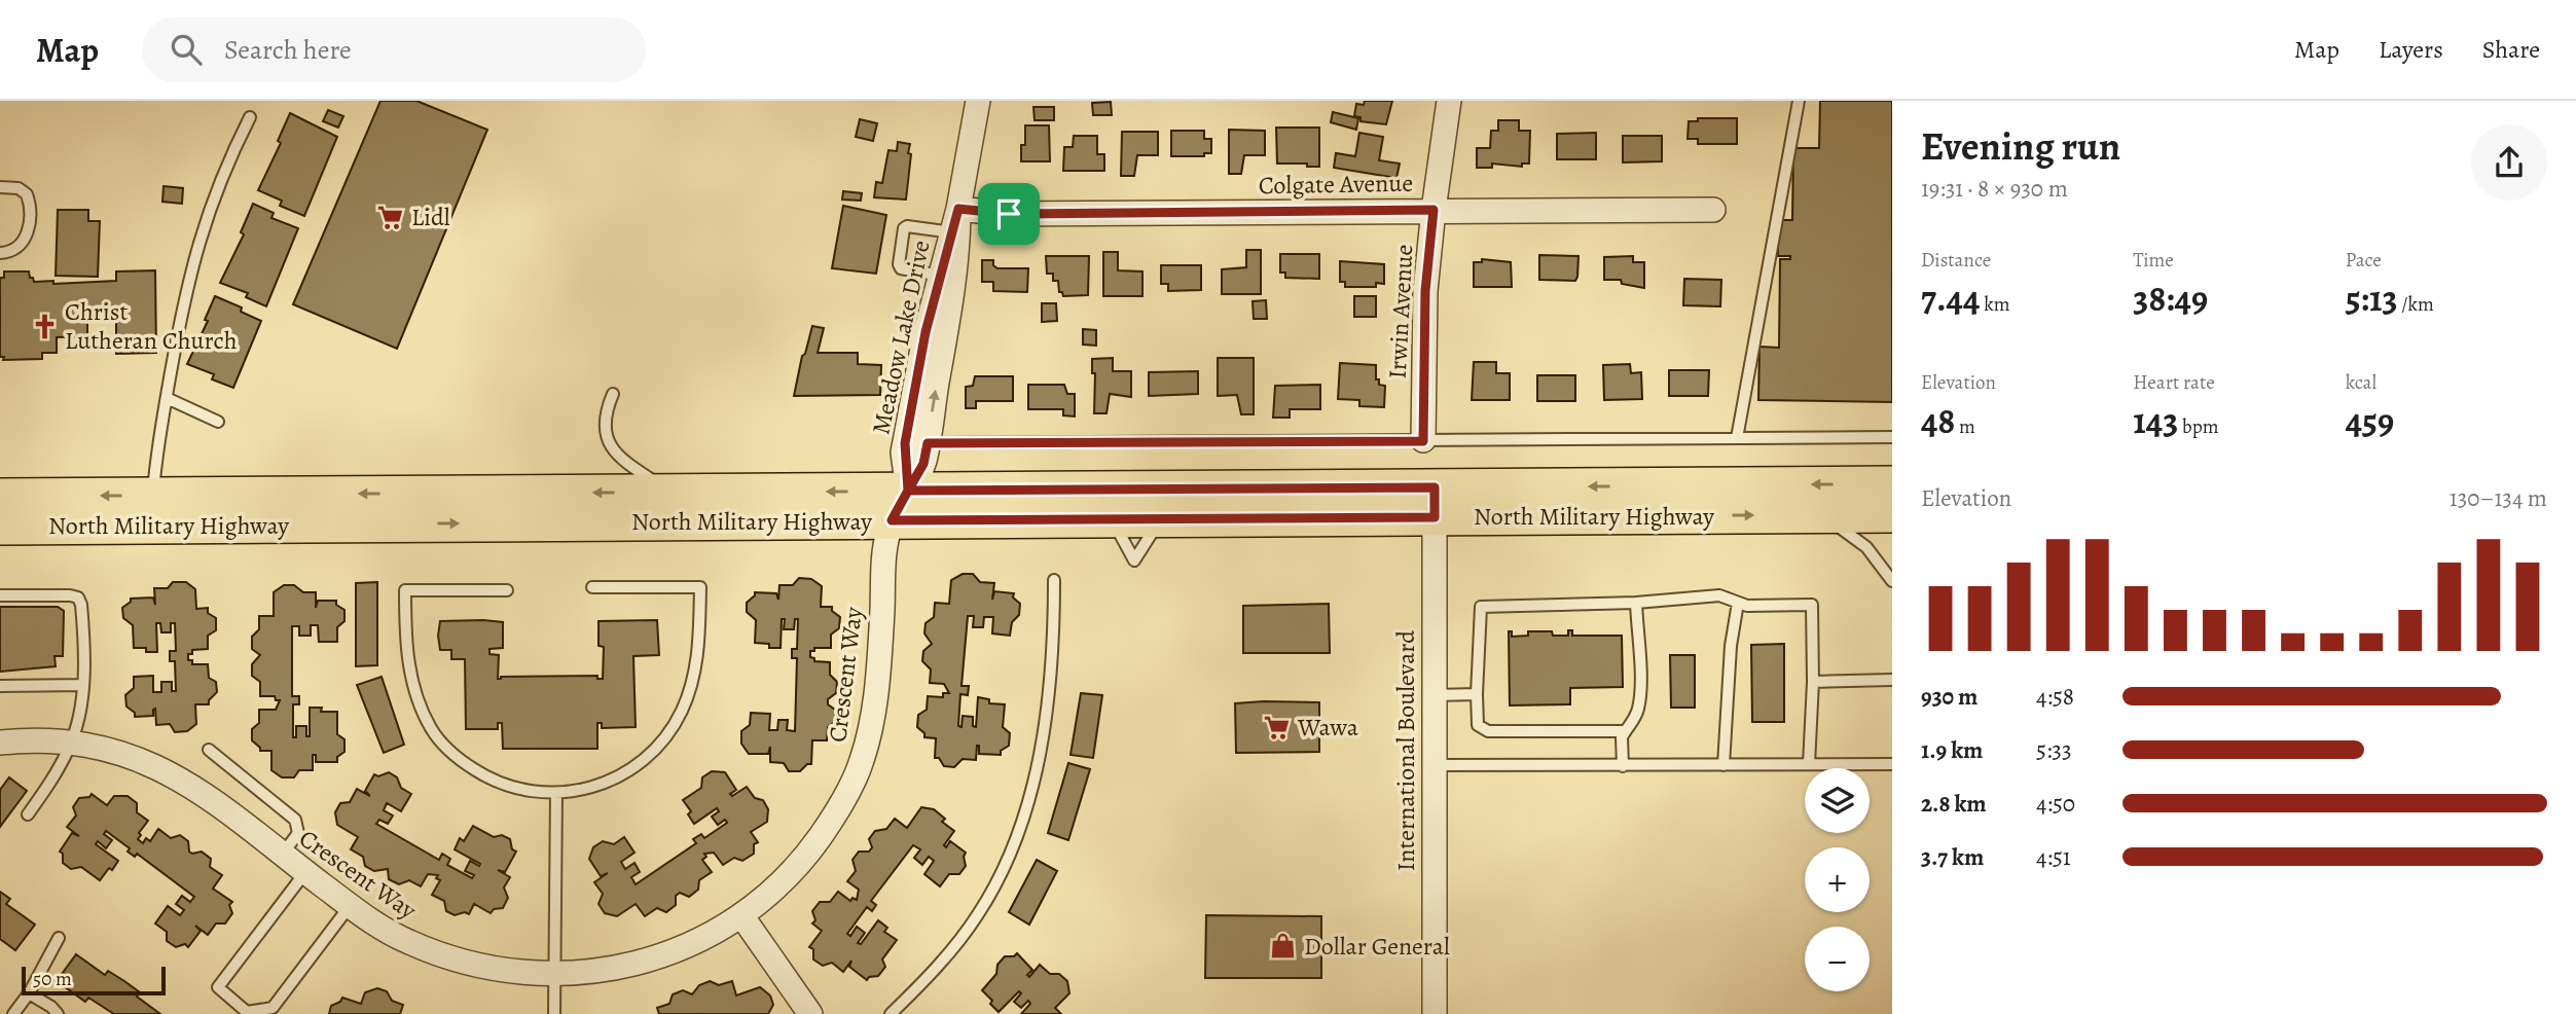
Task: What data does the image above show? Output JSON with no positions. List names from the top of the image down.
{
  "streets": {
    "main road": ["North Military Highway"],
    "street": [
      "Colgate Avenue",
      "Irwin Avenue",
      "Meadow Lake Drive",
      "Crescent Way",
      "International Boulevard"
    ]
  },
  "crossings": [
    ["Colgate Avenue", "Irwin Avenue"],
    ["Colgate Avenue", "Meadow Lake Drive"],
    ["Meadow Lake Drive", "North Military Highway"],
    ["Meadow Lake Drive", "Crescent Way"],
    ["North Military Highway", "Crescent Way"],
    ["North Military Highway", "International Boulevard"]
  ],
  "places": {
    "supermarket": ["Lidl", "Wawa"],
    "church": ["Christ Lutheran Church"],
    "shop": ["Dollar General"]
  },
  "scale_bar": "50 m",
  "page": {
    "header": "Map",
    "search": "Search here",
    "nav": ["Map", "Layers", "Share"],
    "heading": ["Evening run", "19:31 · 8 × 930 m"],
    "stats": [
      ["Distance", "7.44 km"],
      ["Time", "38:49"],
      ["Pace", "5:13 /km"],
      ["Elevation", "48 m"],
      ["Heart rate", "143 bpm"],
      ["kcal", "459"]
    ],
    "chart": ["Elevation", "130–134 m"],
    "list": [
      {
        "name": "930 m",
        "note": "4:58"
      },
      {
        "name": "1.9 km",
        "note": "5:33"
      },
      {
        "name": "2.8 km",
        "note": "4:50"
      },
      {
        "name": "3.7 km",
        "note": "4:51"
      }
    ],
    "map_buttons": ["+", "−"],
    "scale": "50 m"
  }
}
